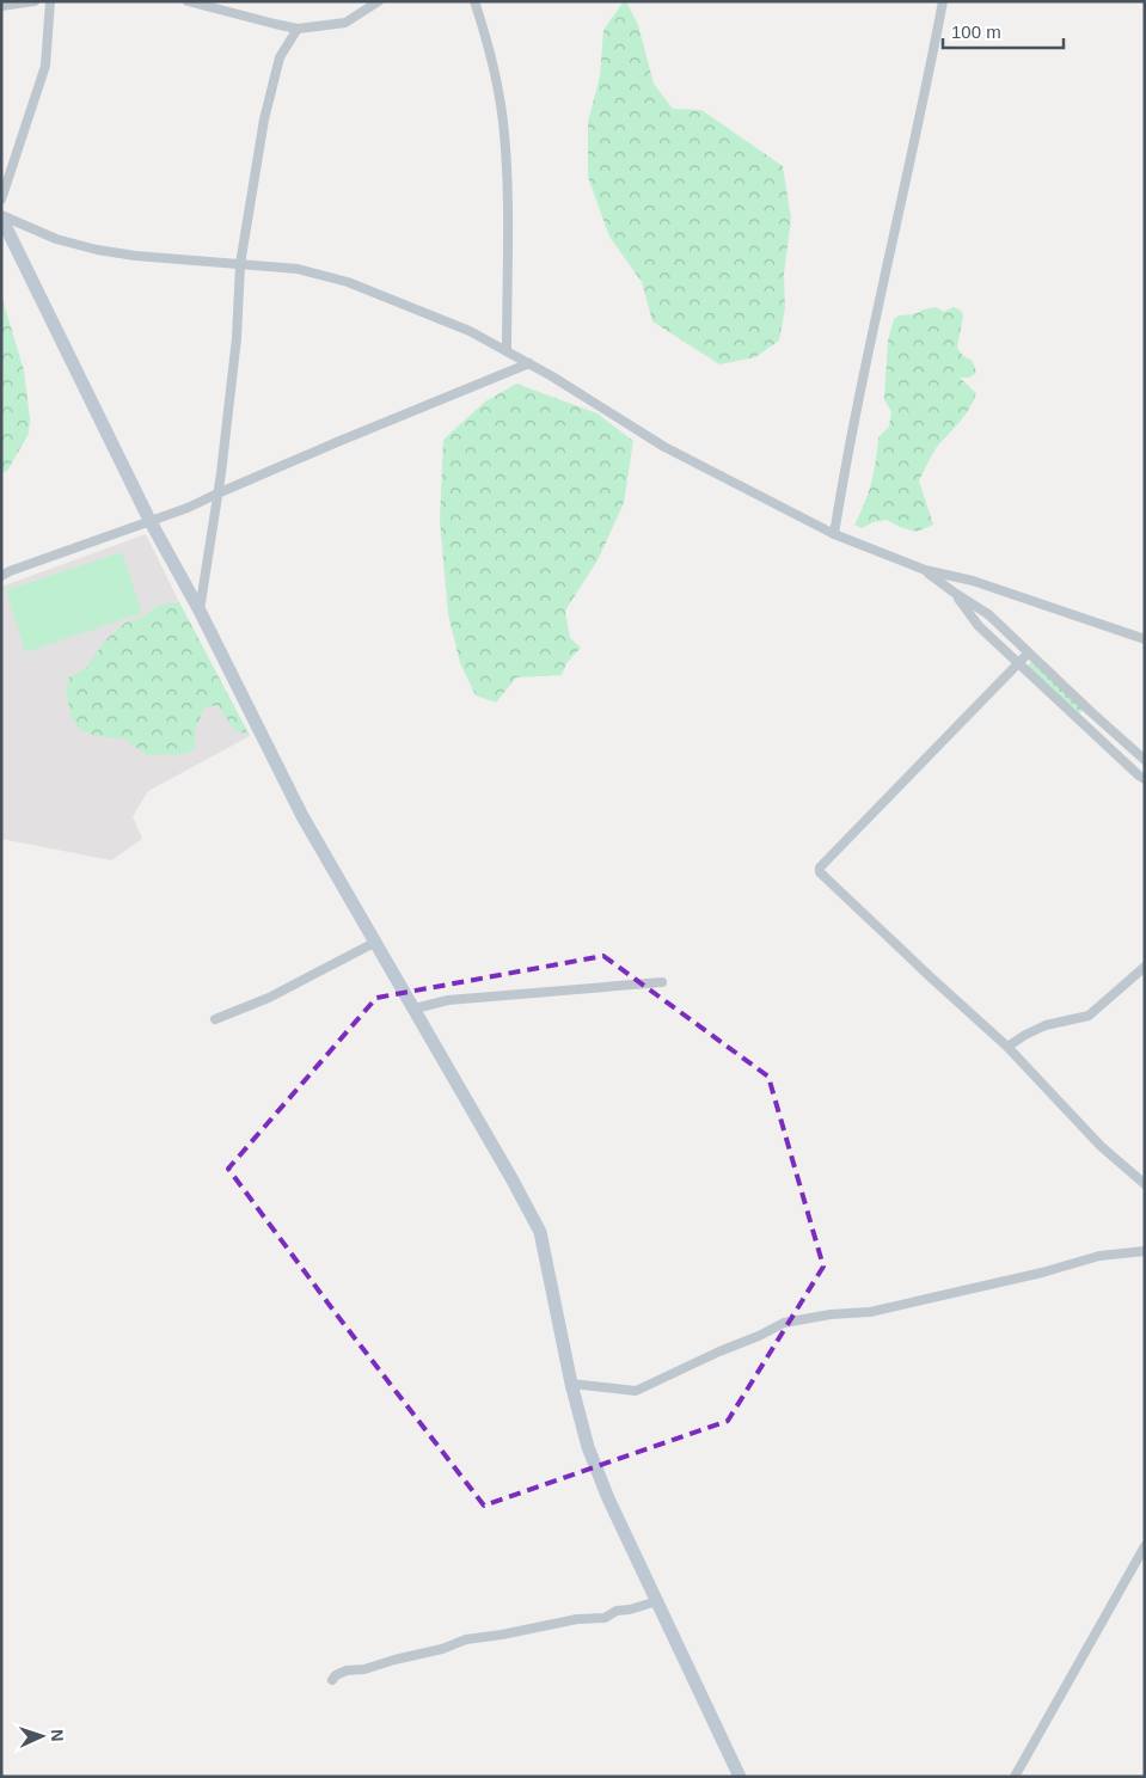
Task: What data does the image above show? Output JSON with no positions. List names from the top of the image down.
{
  "scale_bar": "100 m",
  "north": "right"
}
